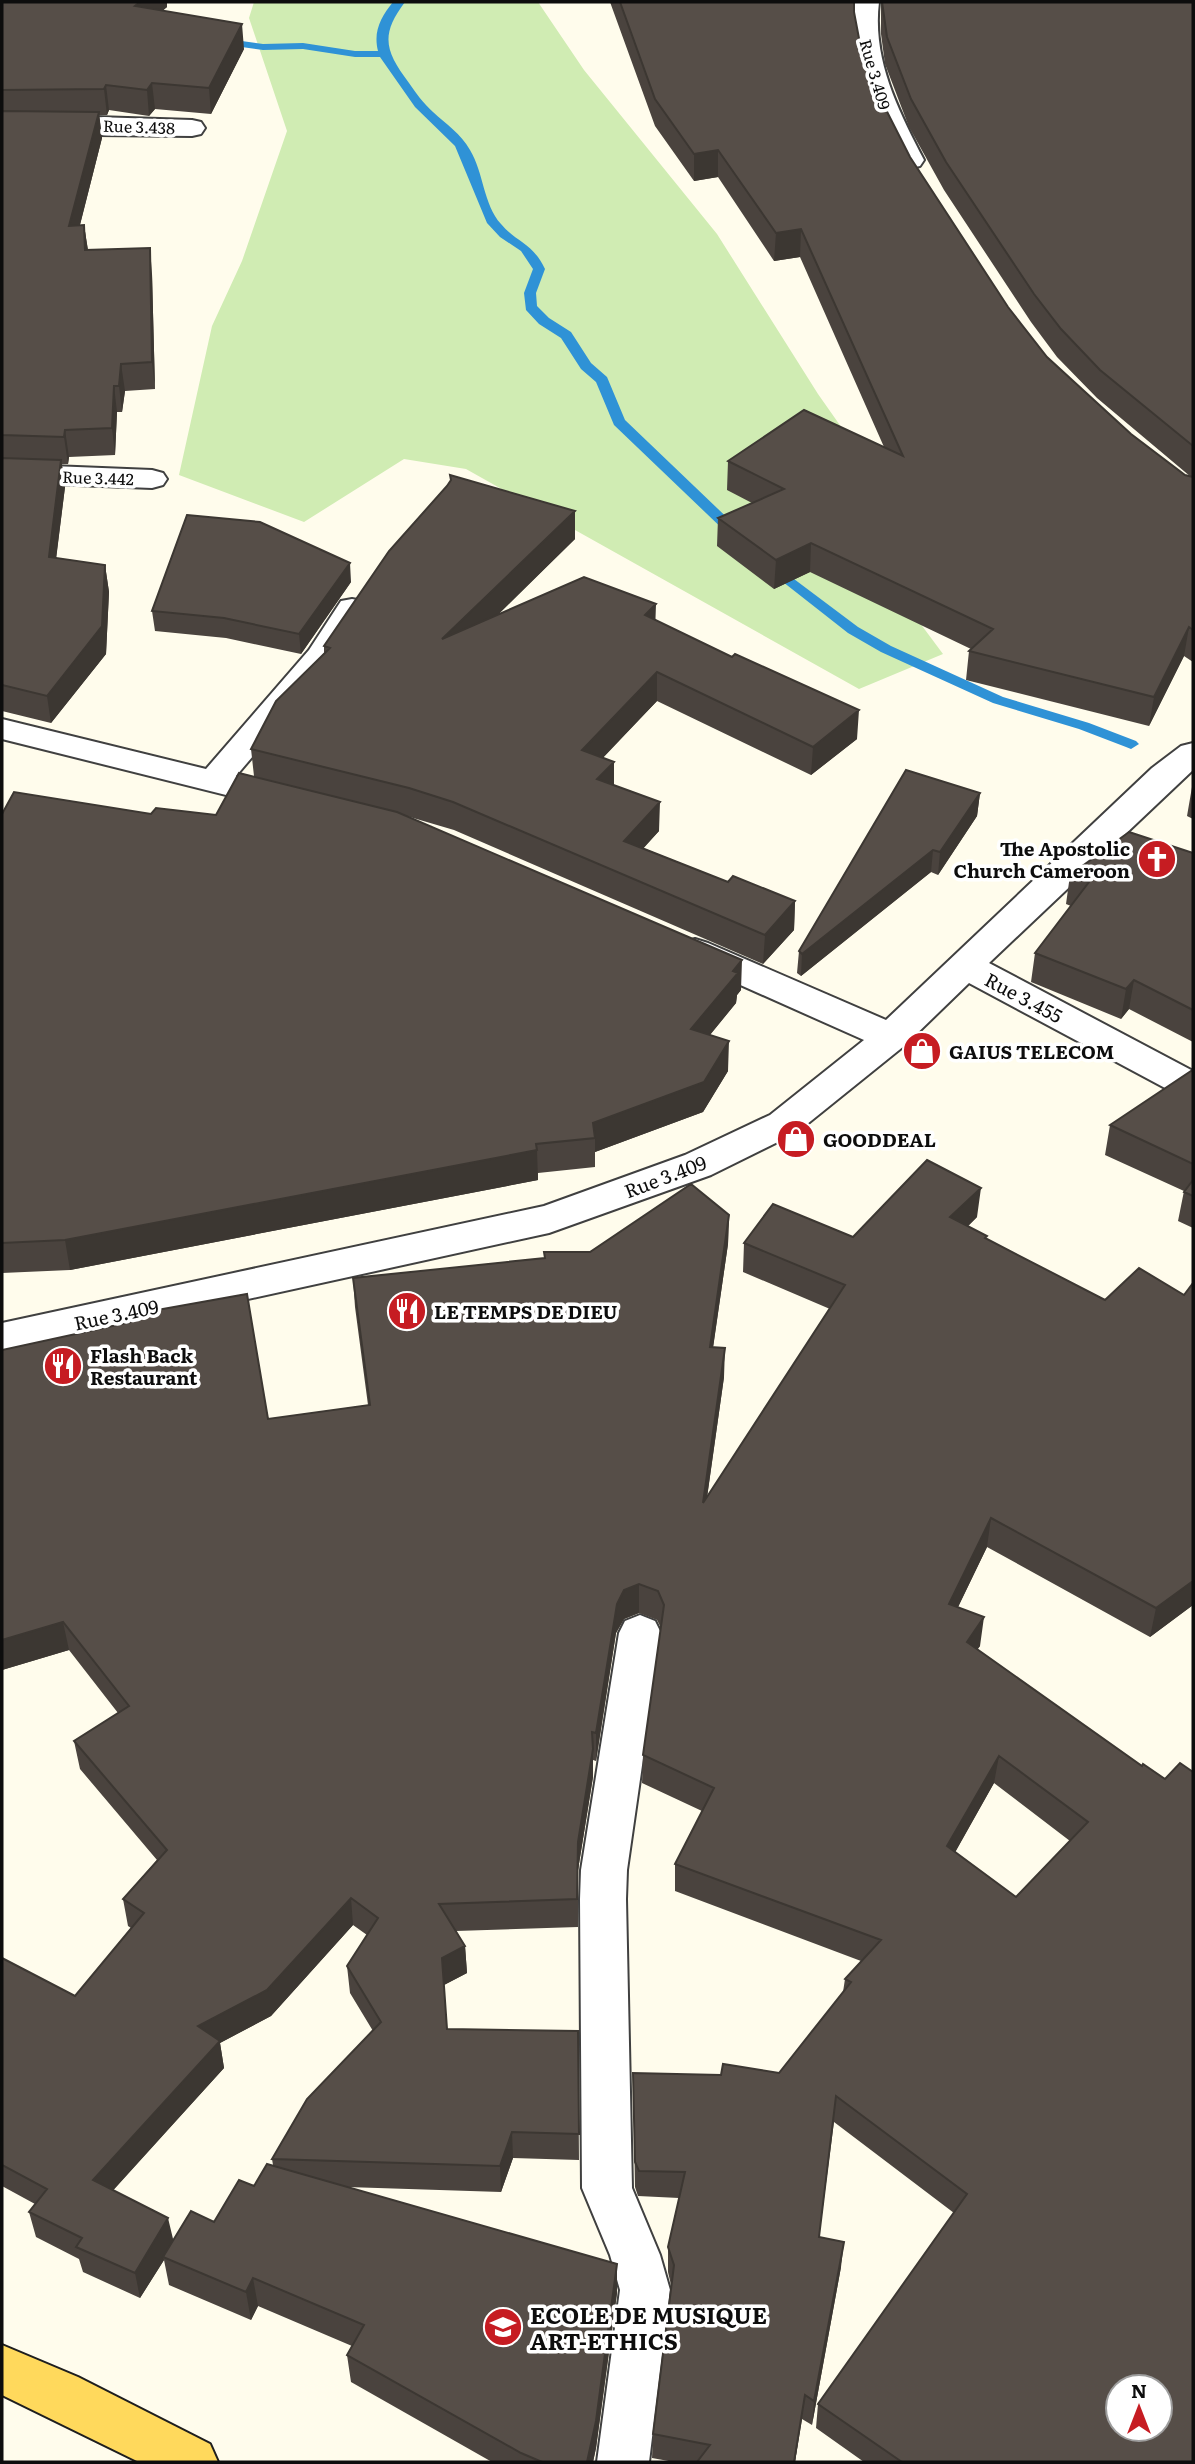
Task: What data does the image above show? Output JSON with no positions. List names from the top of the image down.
{
  "streets": {
    "street": [
      "Rue 3.409",
      "Rue 3.438",
      "Rue 3.442",
      "Rue 3.455"
    ]
  },
  "crossings": [
    ["Rue 3.409", "Rue 3.455"]
  ],
  "places": {
    "church": ["The Apostolic Church Cameroon"],
    "shop": ["GAIUS TELECOM", "GOODDEAL"],
    "restaurant": ["LE TEMPS DE DIEU", "Flash Back Restaurant"],
    "school or university": ["ECOLE DE MUSIQUE ART-ETHICS"]
  },
  "north": "top"
}
